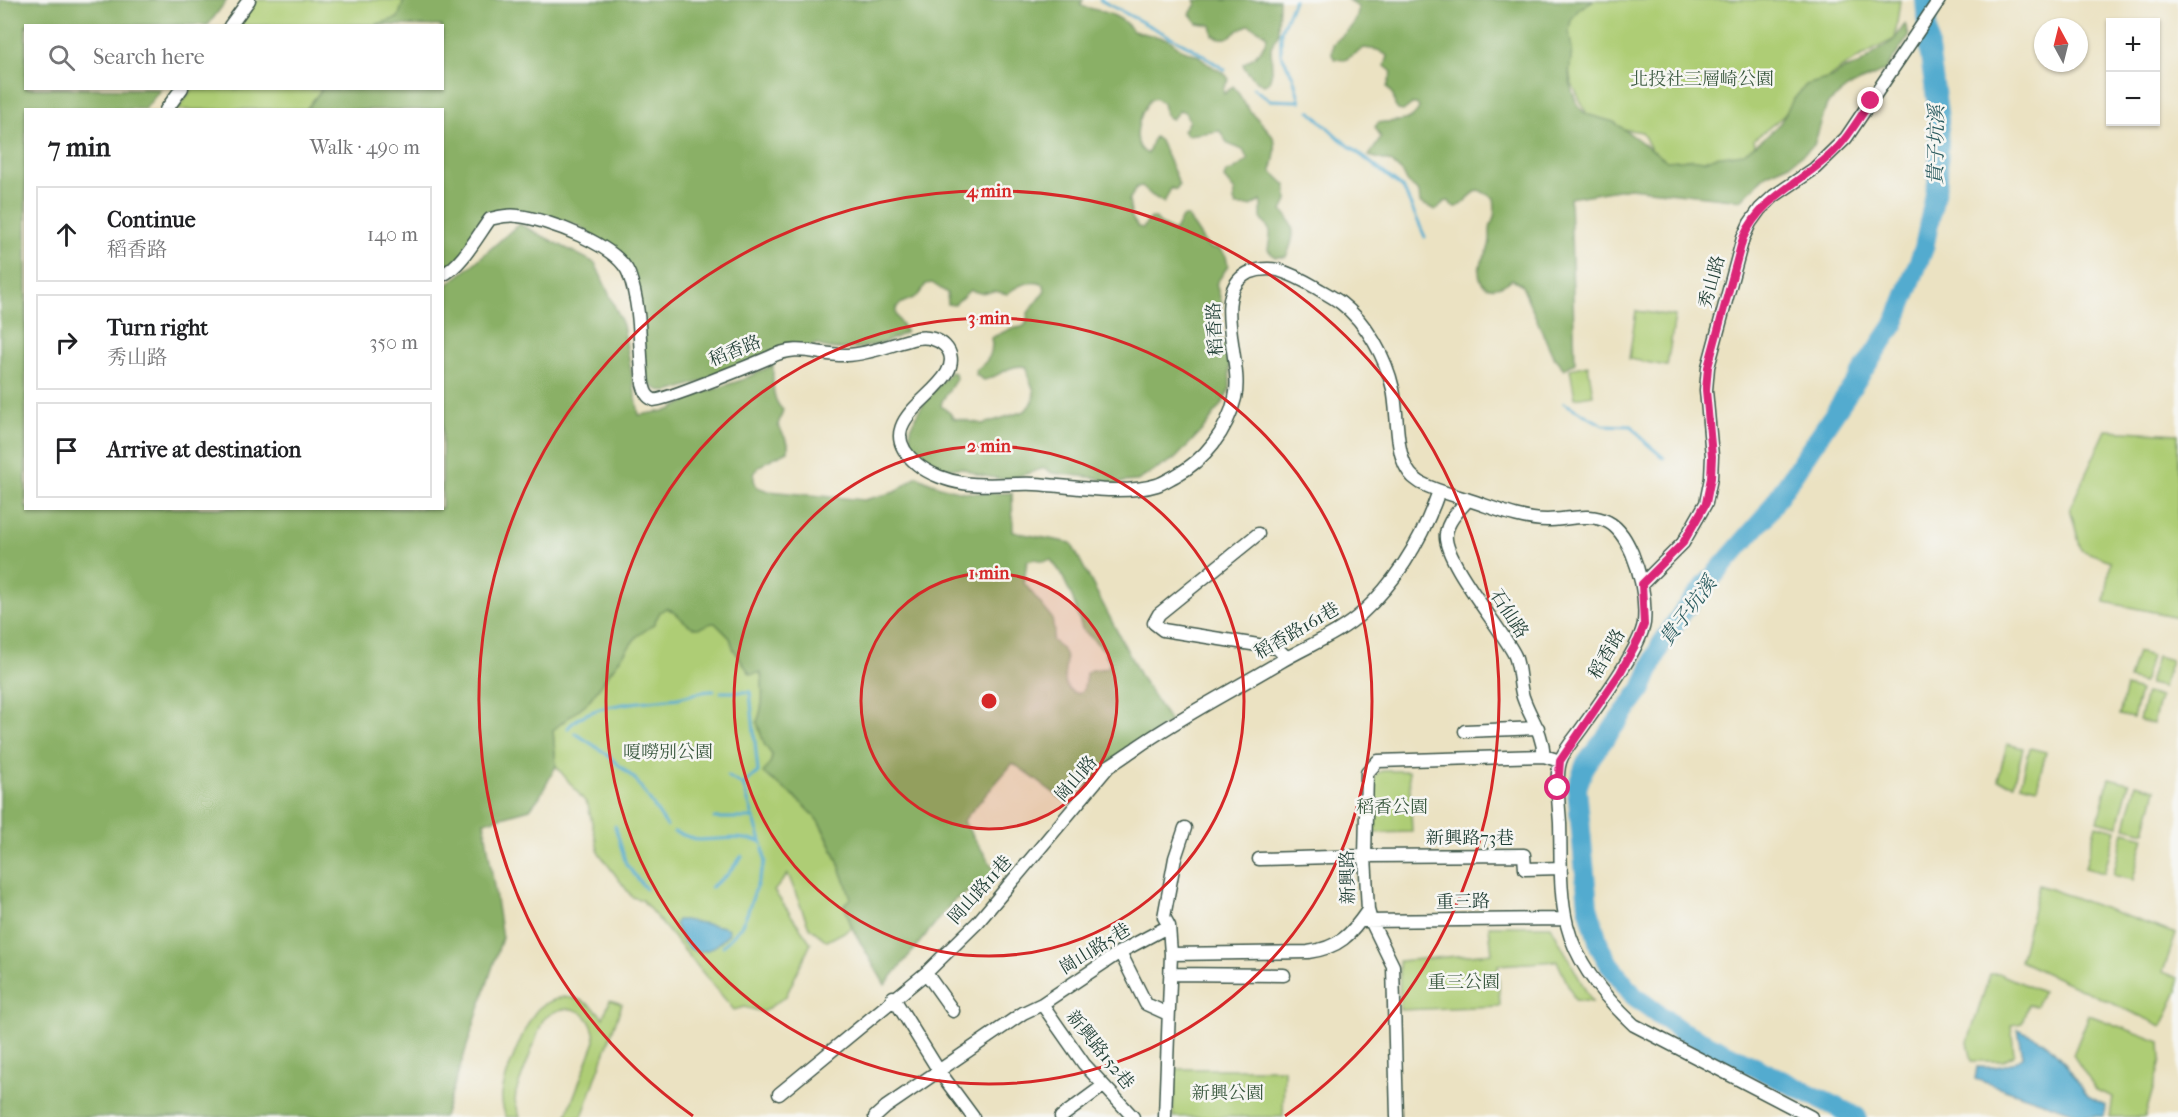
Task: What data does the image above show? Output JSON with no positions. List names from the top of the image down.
{
  "streets": {
    "street": [
      "秀山路",
      "稻香路",
      "石仙路",
      "稻香路161巷",
      "崗山路",
      "新興路73巷",
      "新興路",
      "岡山路11巷",
      "重三路",
      "崗山路5巷",
      "新興路152巷"
    ]
  },
  "crossings": [
    ["秀山路", "稻香路"],
    ["稻香路", "石仙路"],
    ["稻香路", "稻香路161巷"],
    ["稻香路", "新興路"],
    ["石仙路", "新興路"],
    ["稻香路161巷", "崗山路"],
    ["崗山路", "岡山路11巷"],
    ["新興路73巷", "新興路"],
    ["新興路", "重三路"],
    ["崗山路5巷", "新興路152巷"]
  ],
  "water": ["貴子坑溪"],
  "parks": [
    "北投社三層崎公園",
    "嗄嘮別公園",
    "稻香公園",
    "重三公園",
    "新興公園"
  ],
  "north": "top",
  "page": {
    "map_buttons": ["+", "−"],
    "search": "Search here",
    "heading": ["7 min", "Walk · 490 m"],
    "list": [
      ["Continue", "稻香路", "140 m"],
      ["Turn right", "秀山路", "350 m"],
      "Arrive at destination"
    ]
  },
  "rings": [
    "4 min",
    "3 min",
    "2 min",
    "1 min"
  ]
}
